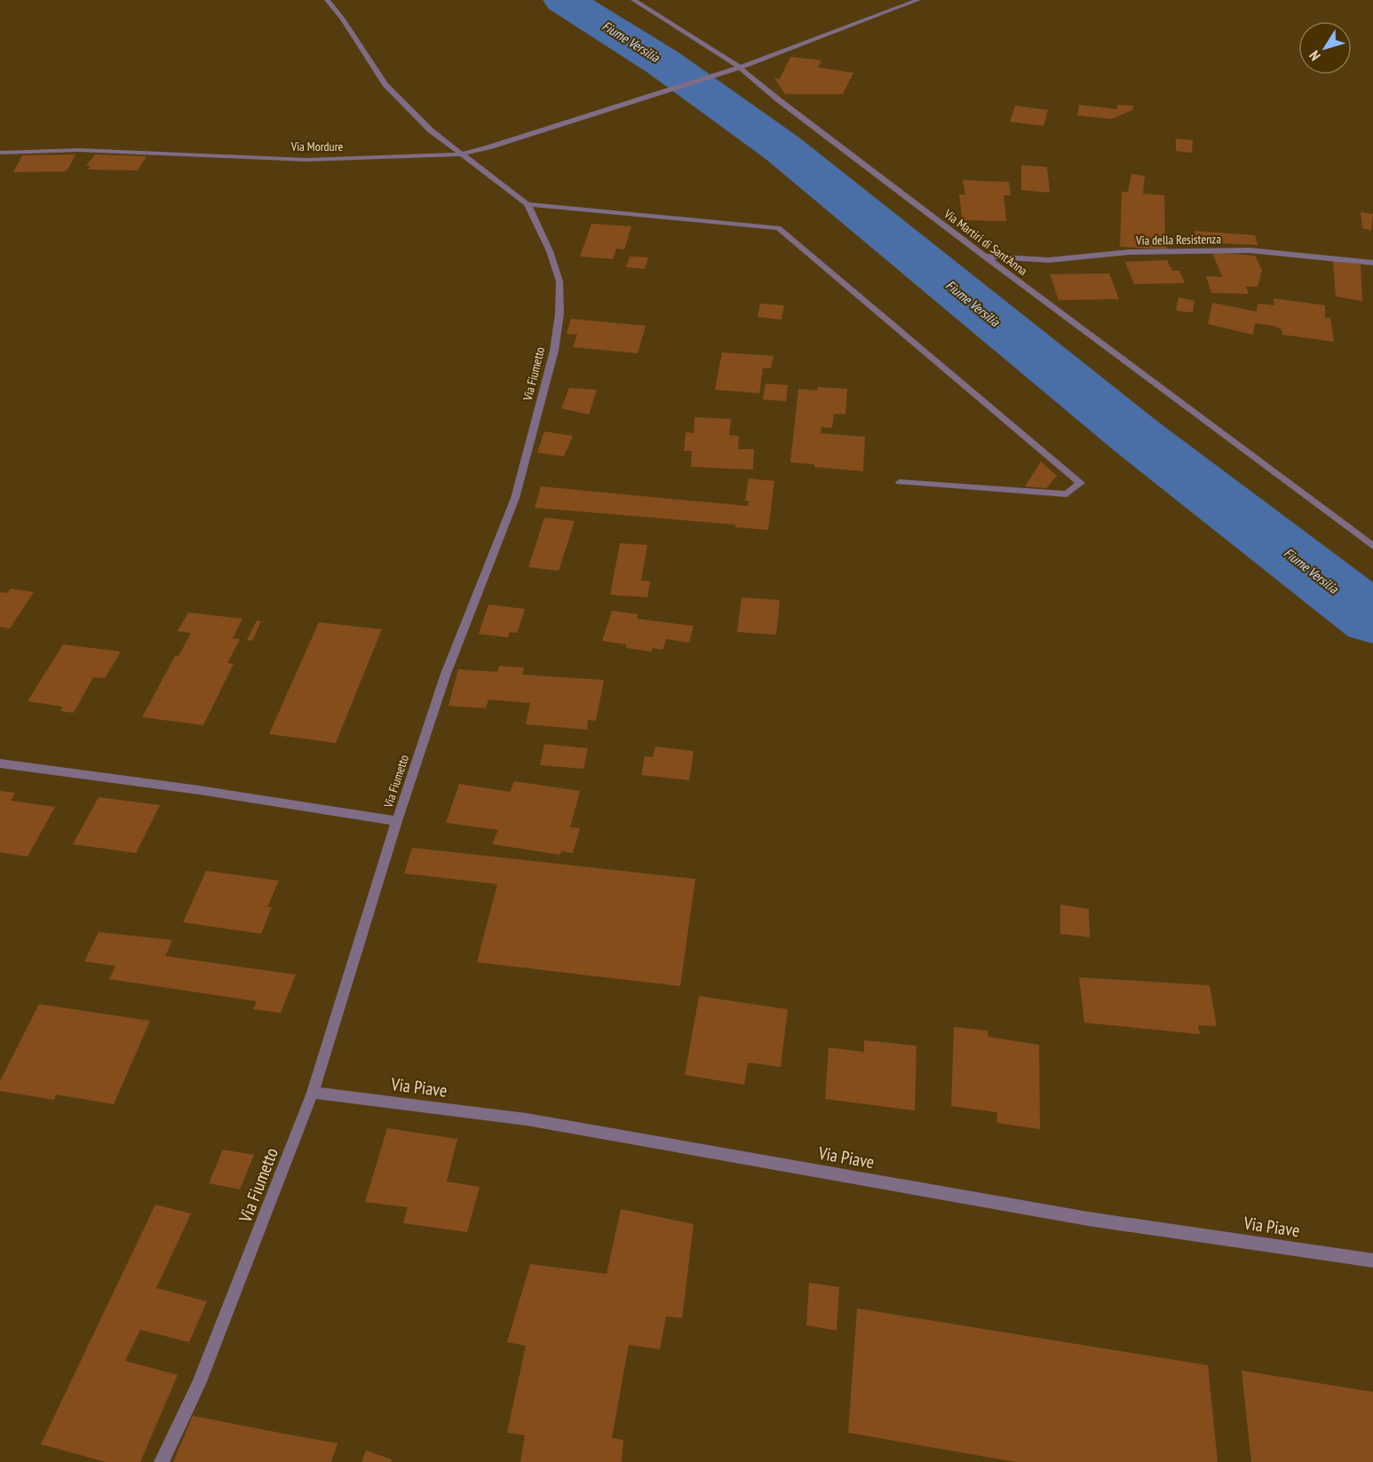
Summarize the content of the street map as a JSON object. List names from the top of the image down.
{
  "streets": {
    "street": [
      "Via Mordure",
      "Via della Resistenza",
      "Via Martiri di Sant'Anna",
      "Via Fiumetto",
      "Via Piave"
    ]
  },
  "crossings": [
    ["Via Mordure", "Via Martiri di Sant'Anna"],
    ["Via Mordure", "Via Fiumetto"],
    ["Via della Resistenza", "Via Martiri di Sant'Anna"],
    ["Via Fiumetto", "Via Piave"]
  ],
  "water": ["Fiume Versilia"],
  "north": "bottom left"
}
